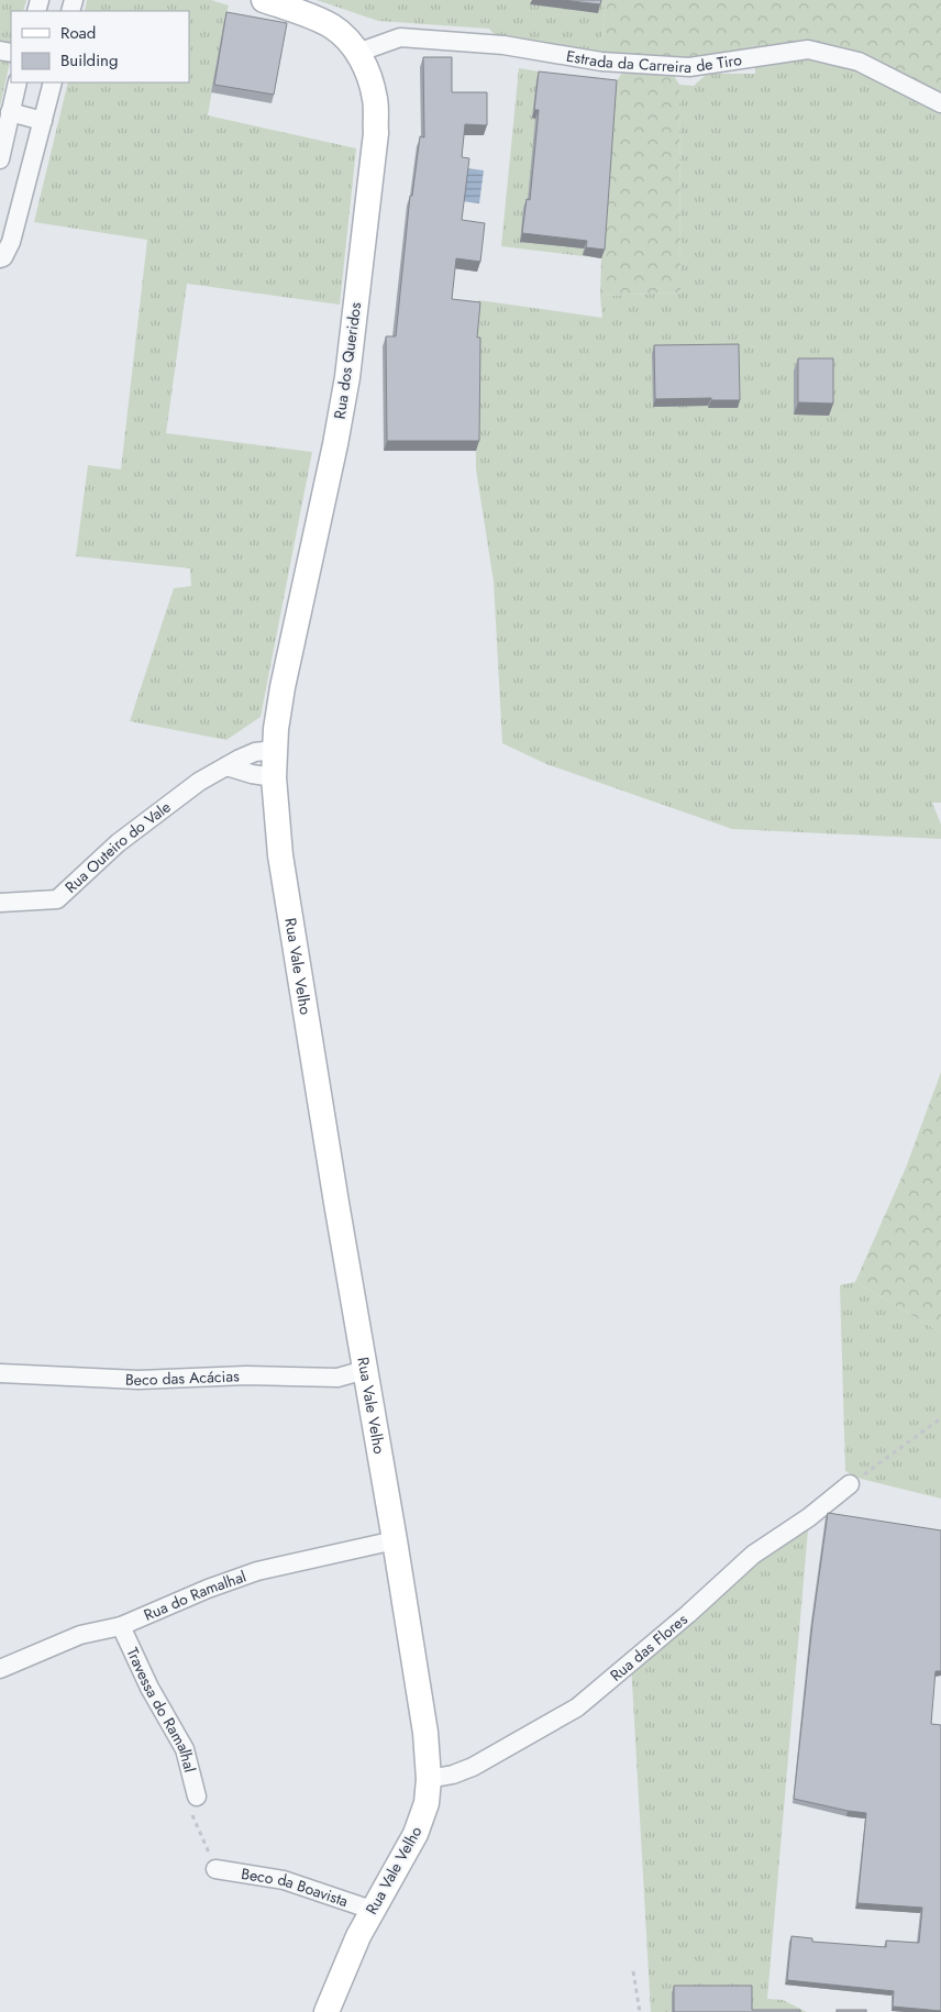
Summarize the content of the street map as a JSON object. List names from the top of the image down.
{
  "streets": {
    "street": [
      "Estrada da Carreira de Tiro",
      "Rua dos Queridos",
      "Rua Outeiro do Vale",
      "Rua Vale Velho",
      "Beco das Acácias",
      "Rua do Ramalhal",
      "Rua das Flores",
      "Travessa do Ramalhal",
      "Beco da Boavista"
    ]
  },
  "crossings": [
    ["Estrada da Carreira de Tiro", "Rua dos Queridos"],
    ["Rua dos Queridos", "Rua Outeiro do Vale"],
    ["Rua dos Queridos", "Rua Vale Velho"],
    ["Rua Vale Velho", "Beco das Acácias"],
    ["Rua Vale Velho", "Rua do Ramalhal"],
    ["Rua Vale Velho", "Rua das Flores"],
    ["Rua Vale Velho", "Beco da Boavista"],
    ["Rua do Ramalhal", "Travessa do Ramalhal"]
  ],
  "legend": ["Road", "Building"]
}
